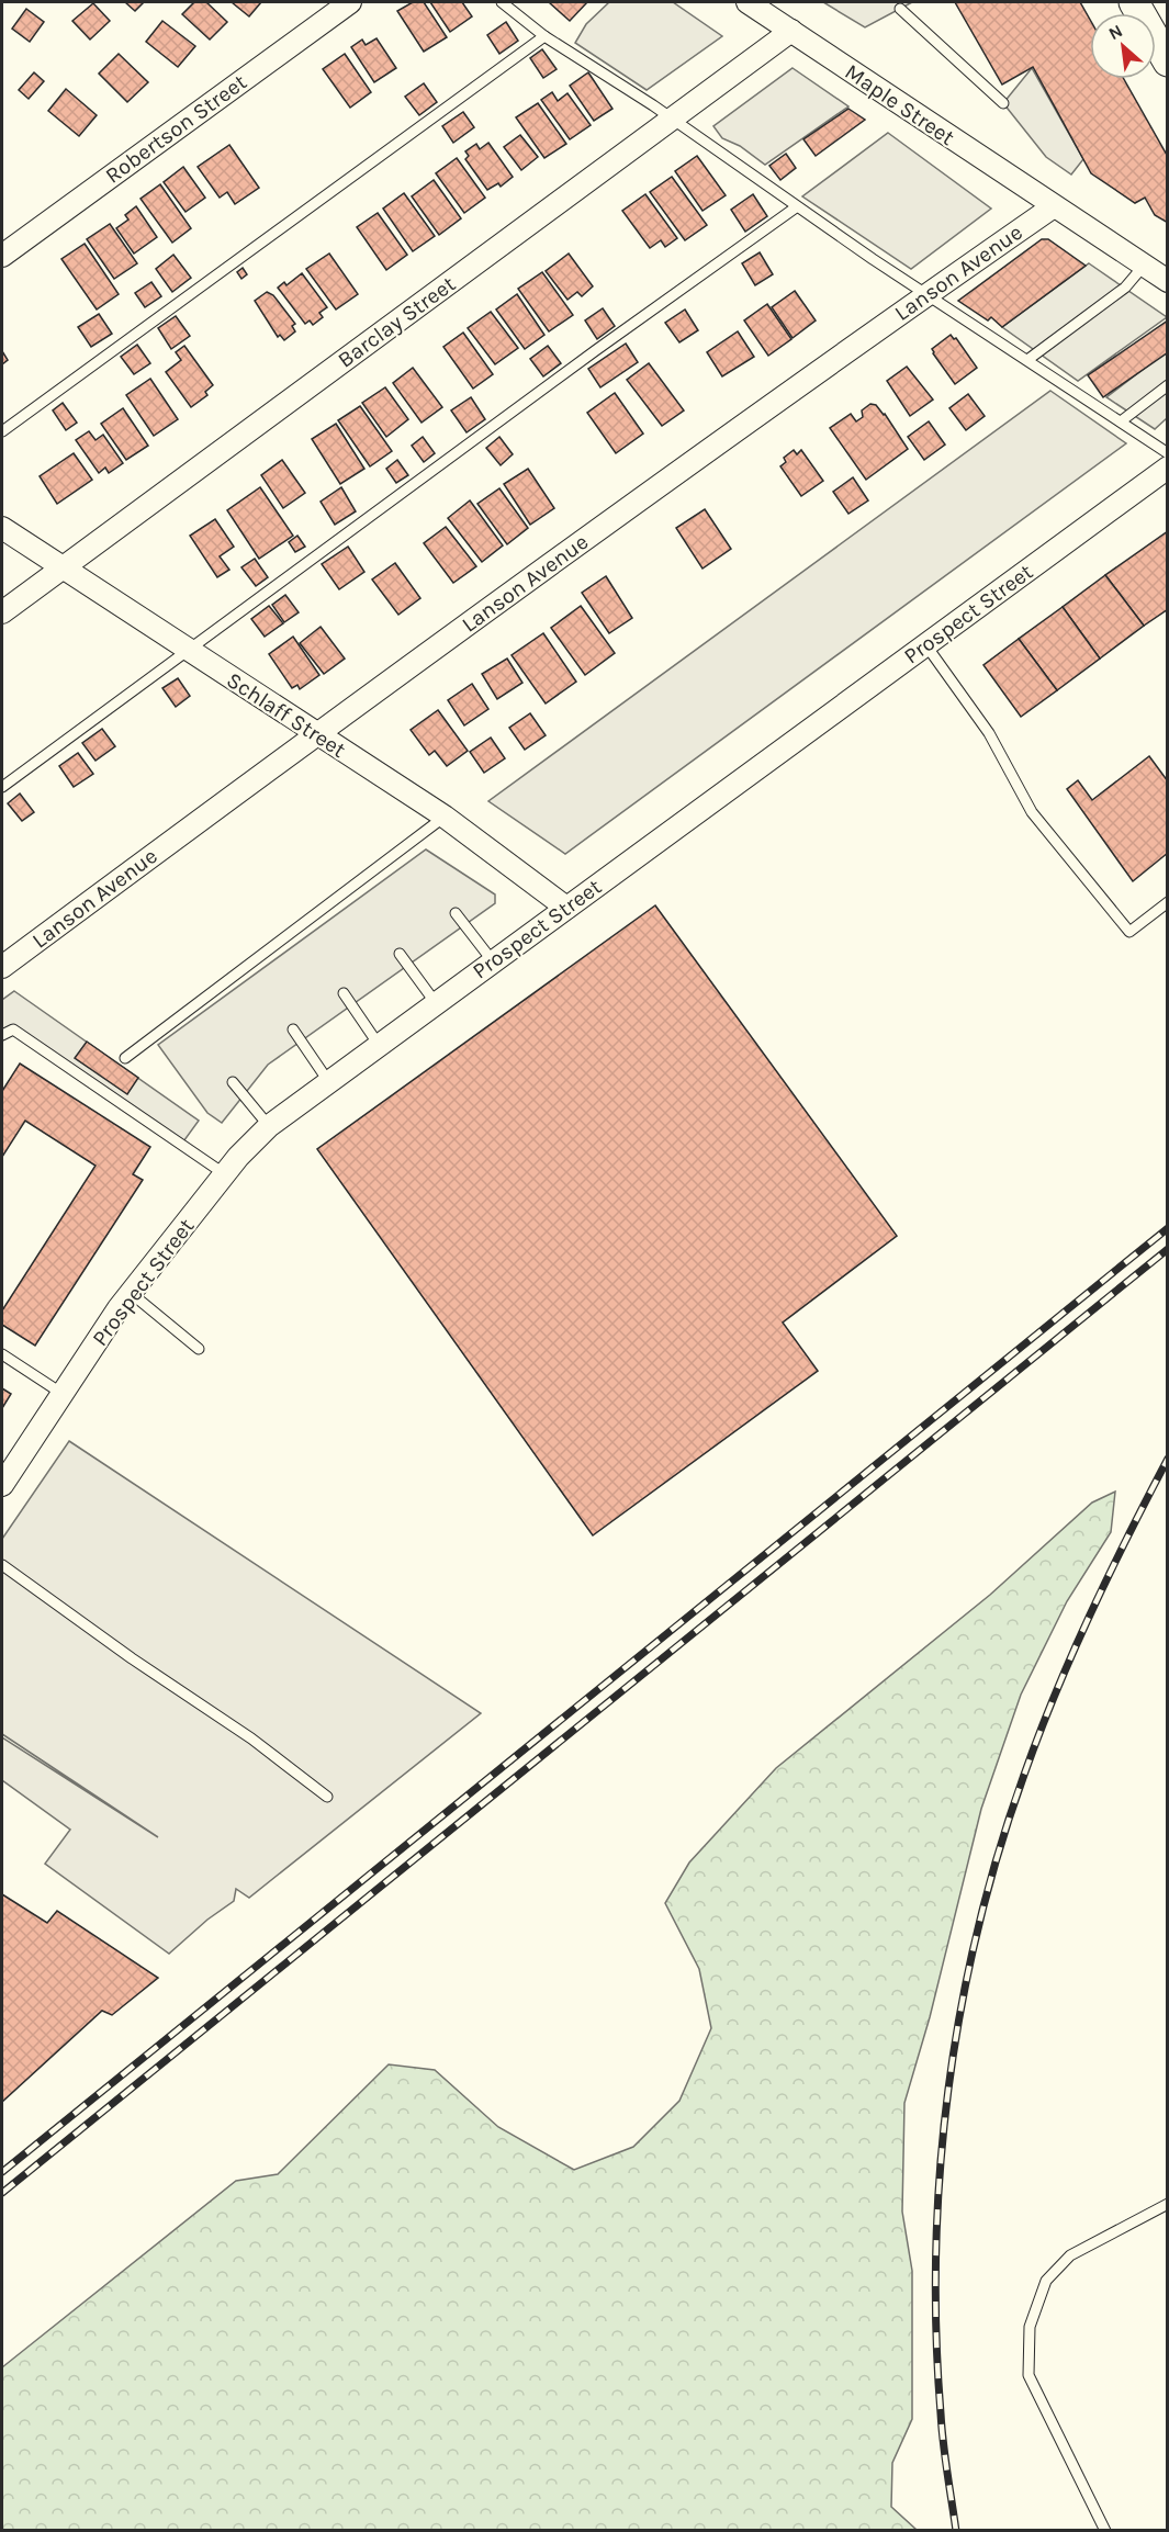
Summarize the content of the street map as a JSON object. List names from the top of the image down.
{
  "streets": {
    "street": [
      "Maple Street",
      "Robertson Street",
      "Lanson Avenue",
      "Barclay Street",
      "Prospect Street",
      "Schlaff Street"
    ]
  },
  "crossings": [
    ["Maple Street", "Lanson Avenue"],
    ["Maple Street", "Barclay Street"],
    ["Lanson Avenue", "Schlaff Street"],
    ["Barclay Street", "Schlaff Street"],
    ["Prospect Street", "Schlaff Street"]
  ],
  "north": "top left"
}
